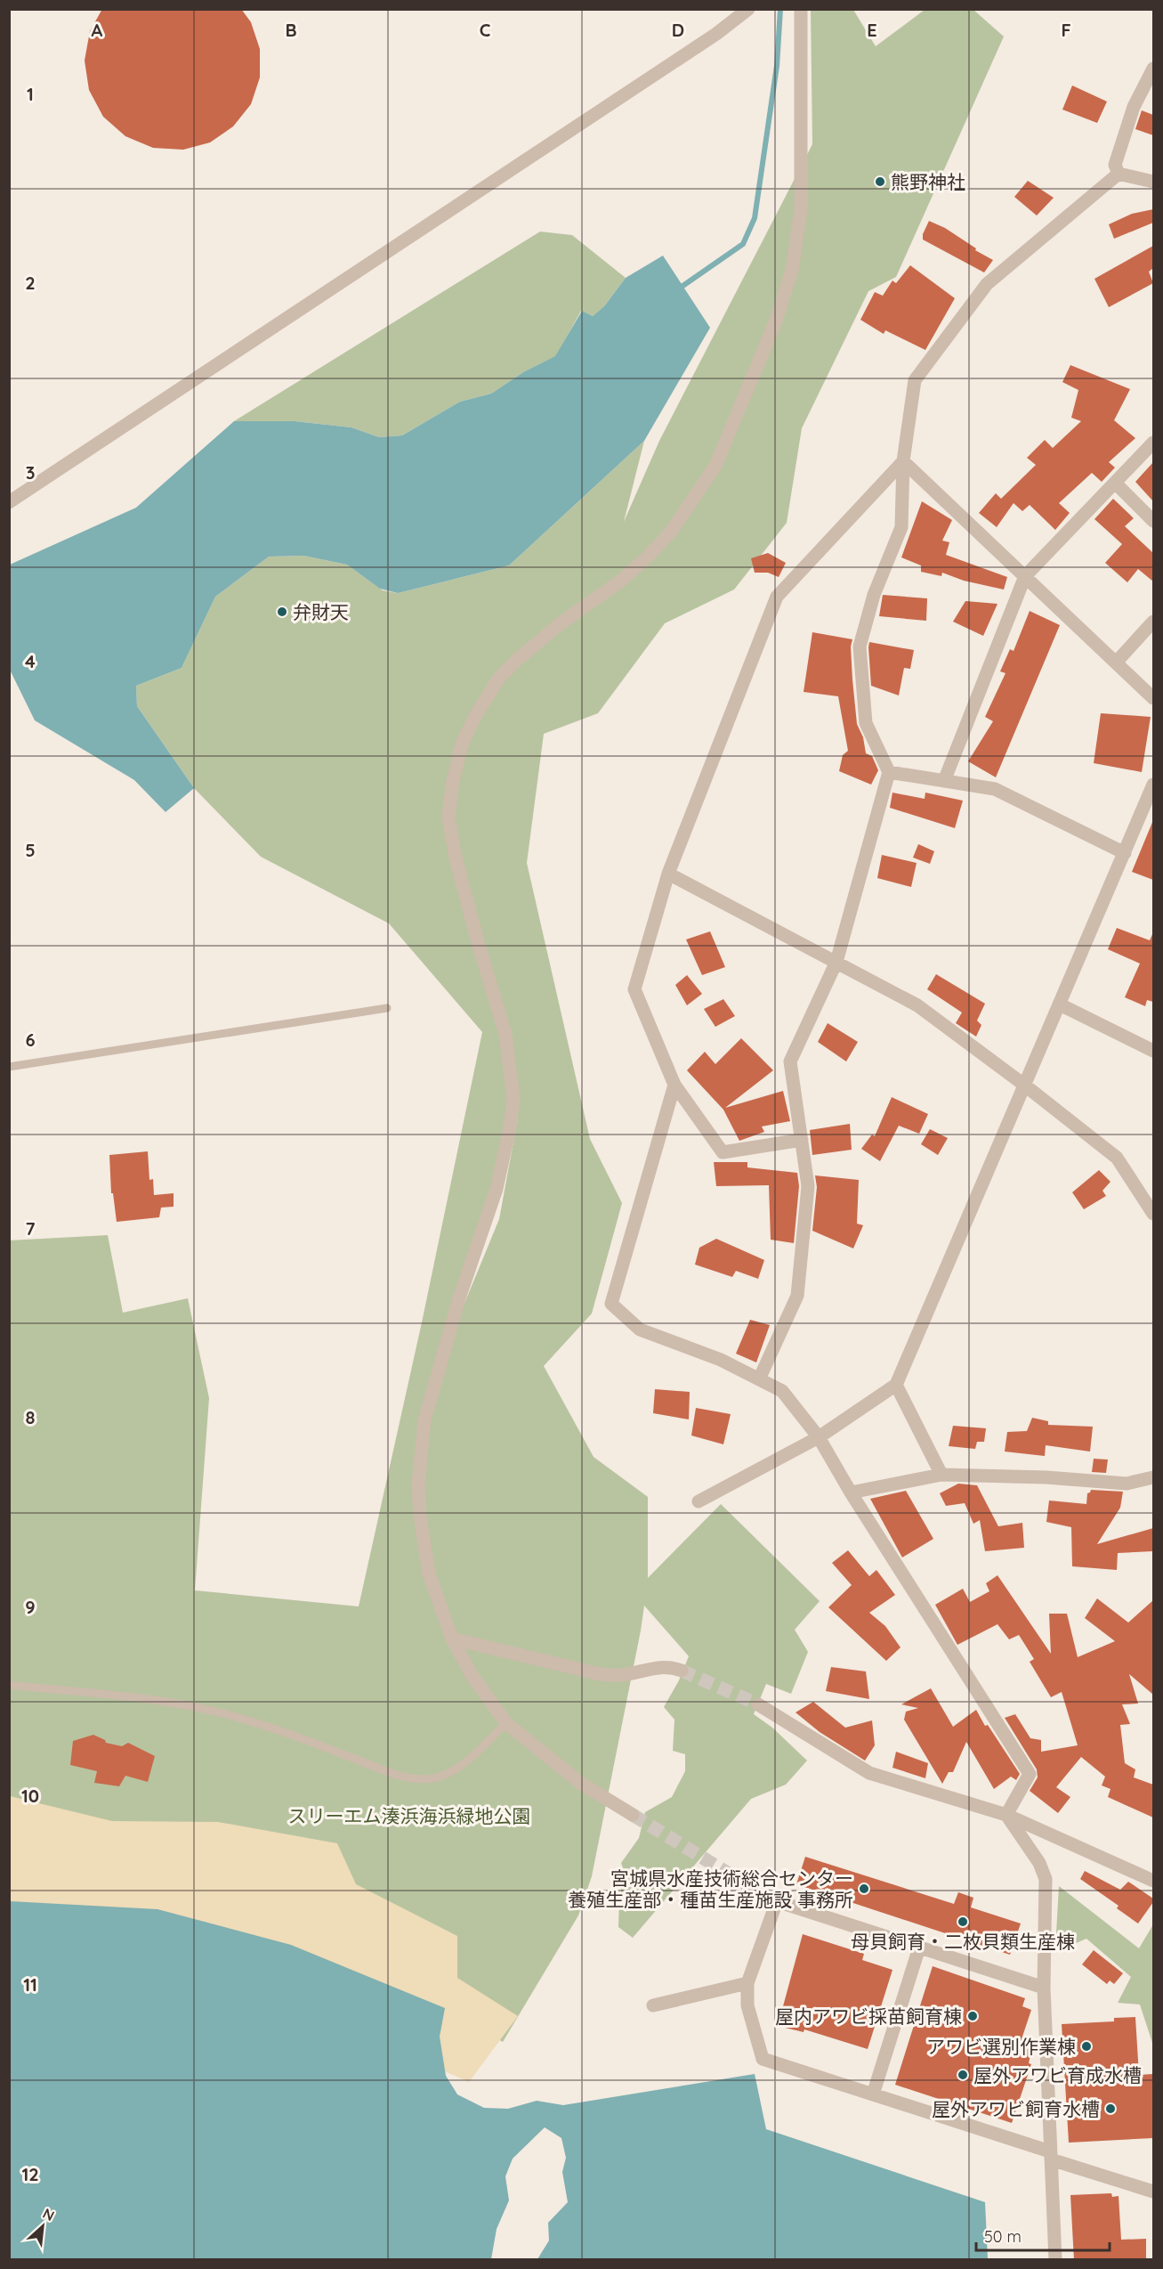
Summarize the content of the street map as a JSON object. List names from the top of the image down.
{
  "parks": ["スリーエム湊浜海浜緑地公園"],
  "places": [
    "熊野神社",
    "弁財天",
    "宮城県水産技術総合センター 養殖生産部・種苗生産施設 事務所",
    "母貝飼育・二枚貝類生産棟",
    "屋内アワビ採苗飼育棟",
    "アワビ選別作業棟",
    "屋外アワビ育成水槽",
    "屋外アワビ飼育水槽"
  ],
  "scale_bar": "50 m",
  "north": "top right",
  "grid": {
    "columns": [
      "A",
      "B",
      "C",
      "D",
      "E",
      "F"
    ],
    "rows": [
      "1",
      "2",
      "3",
      "4",
      "5",
      "6",
      "7",
      "8",
      "9",
      "10",
      "11",
      "12"
    ]
  }
}
